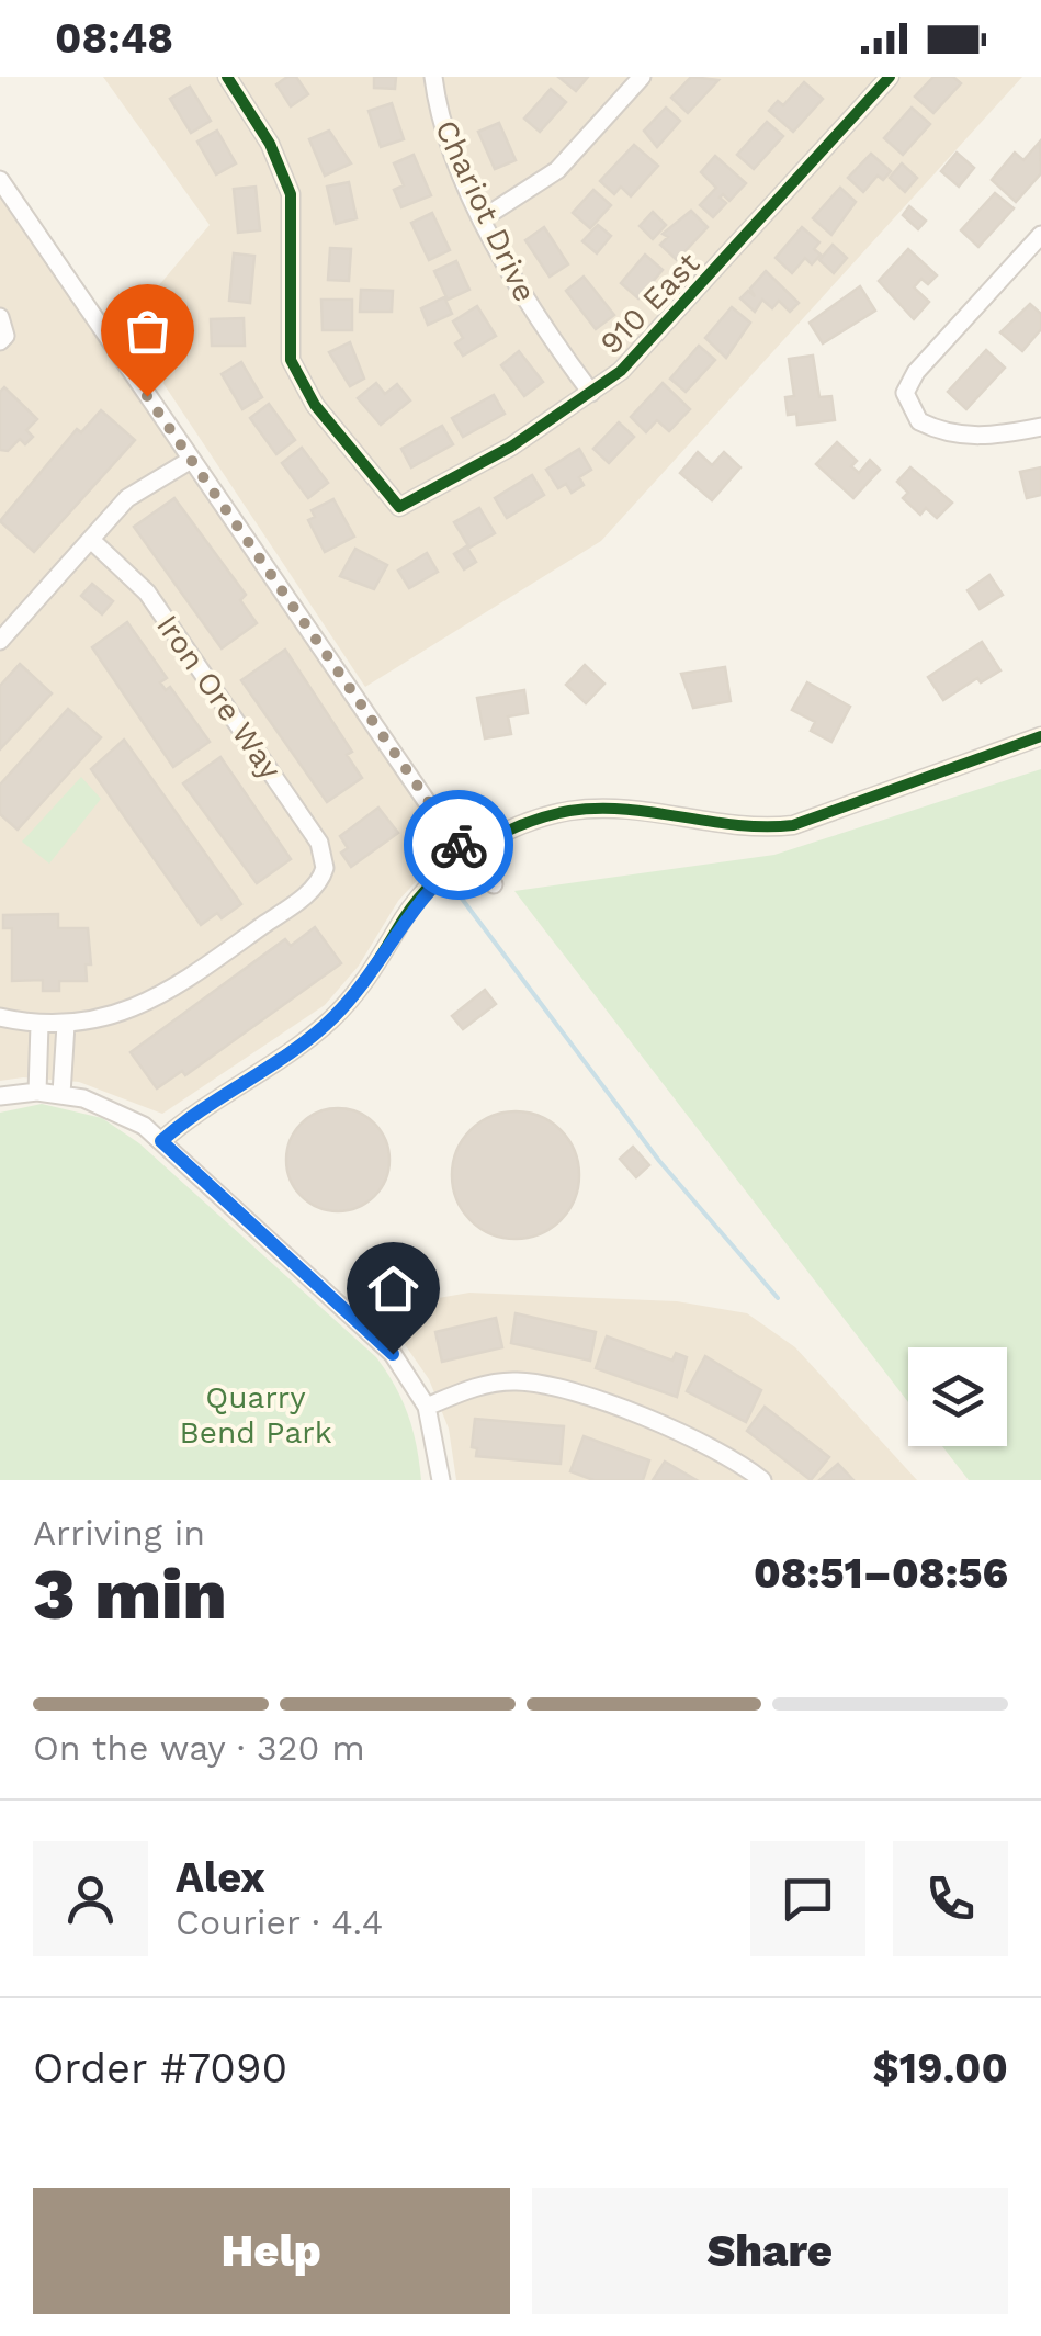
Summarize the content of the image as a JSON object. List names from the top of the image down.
{
  "streets": {
    "street": ["Chariot Drive", "910 East", "Iron Ore Way"]
  },
  "crossings": [
    ["Chariot Drive", "910 East"]
  ],
  "parks": ["Quarry Bend Park"],
  "page": {
    "status": "08:48",
    "heading": ["3 min", "Arriving in", "08:51–08:56"],
    "panel": [
      "Alex",
      "Courier · 4.4",
      "Order #7090",
      "$19.00"
    ],
    "bar": "On the way · 320 m",
    "buttons": ["Help", "Share"]
  }
}
